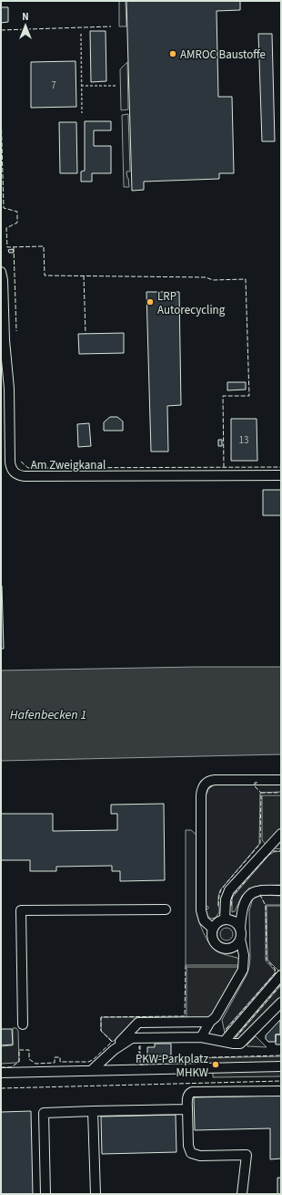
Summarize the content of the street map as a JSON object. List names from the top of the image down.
{
  "streets": {
    "street": ["Am Zweigkanal"]
  },
  "water": ["Hafenbecken 1"],
  "places": ["AMROC Baustoffe", "LRP Autorecycling", "PKW-Parkplatz MHKW"],
  "house_numbers": ["7", "13"],
  "north": "top"
}
